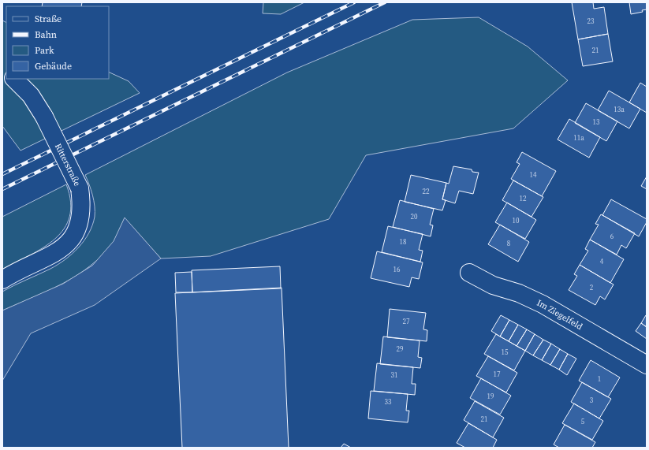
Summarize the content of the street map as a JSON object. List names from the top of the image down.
{
  "streets": {
    "street": ["Ritterstraße", "Im Ziegelfeld"]
  },
  "house_numbers": [
    "23",
    "21",
    "13a",
    "13",
    "11a",
    "14",
    "22",
    "12",
    "20",
    "10",
    "6",
    "18",
    "8",
    "4",
    "16",
    "2",
    "27",
    "29",
    "15",
    "17",
    "31",
    "1",
    "19",
    "3",
    "33",
    "21",
    "5"
  ],
  "legend": [
    "Straße",
    "Bahn",
    "Park",
    "Gebäude"
  ]
}
